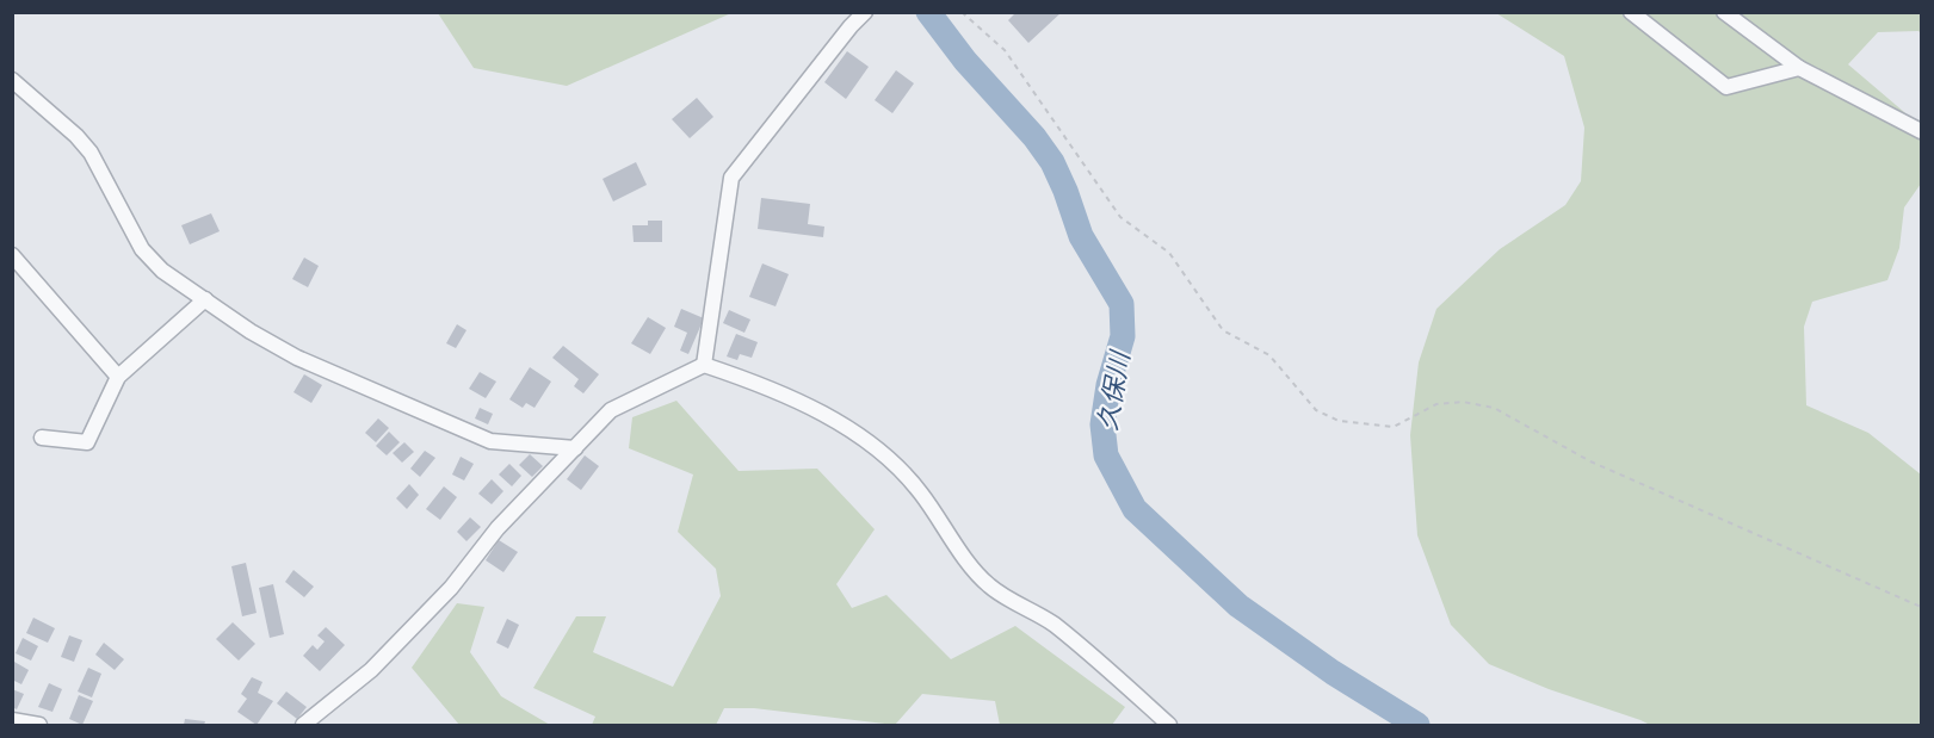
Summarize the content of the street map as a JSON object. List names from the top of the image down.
{
  "water": ["久保川"]
}
